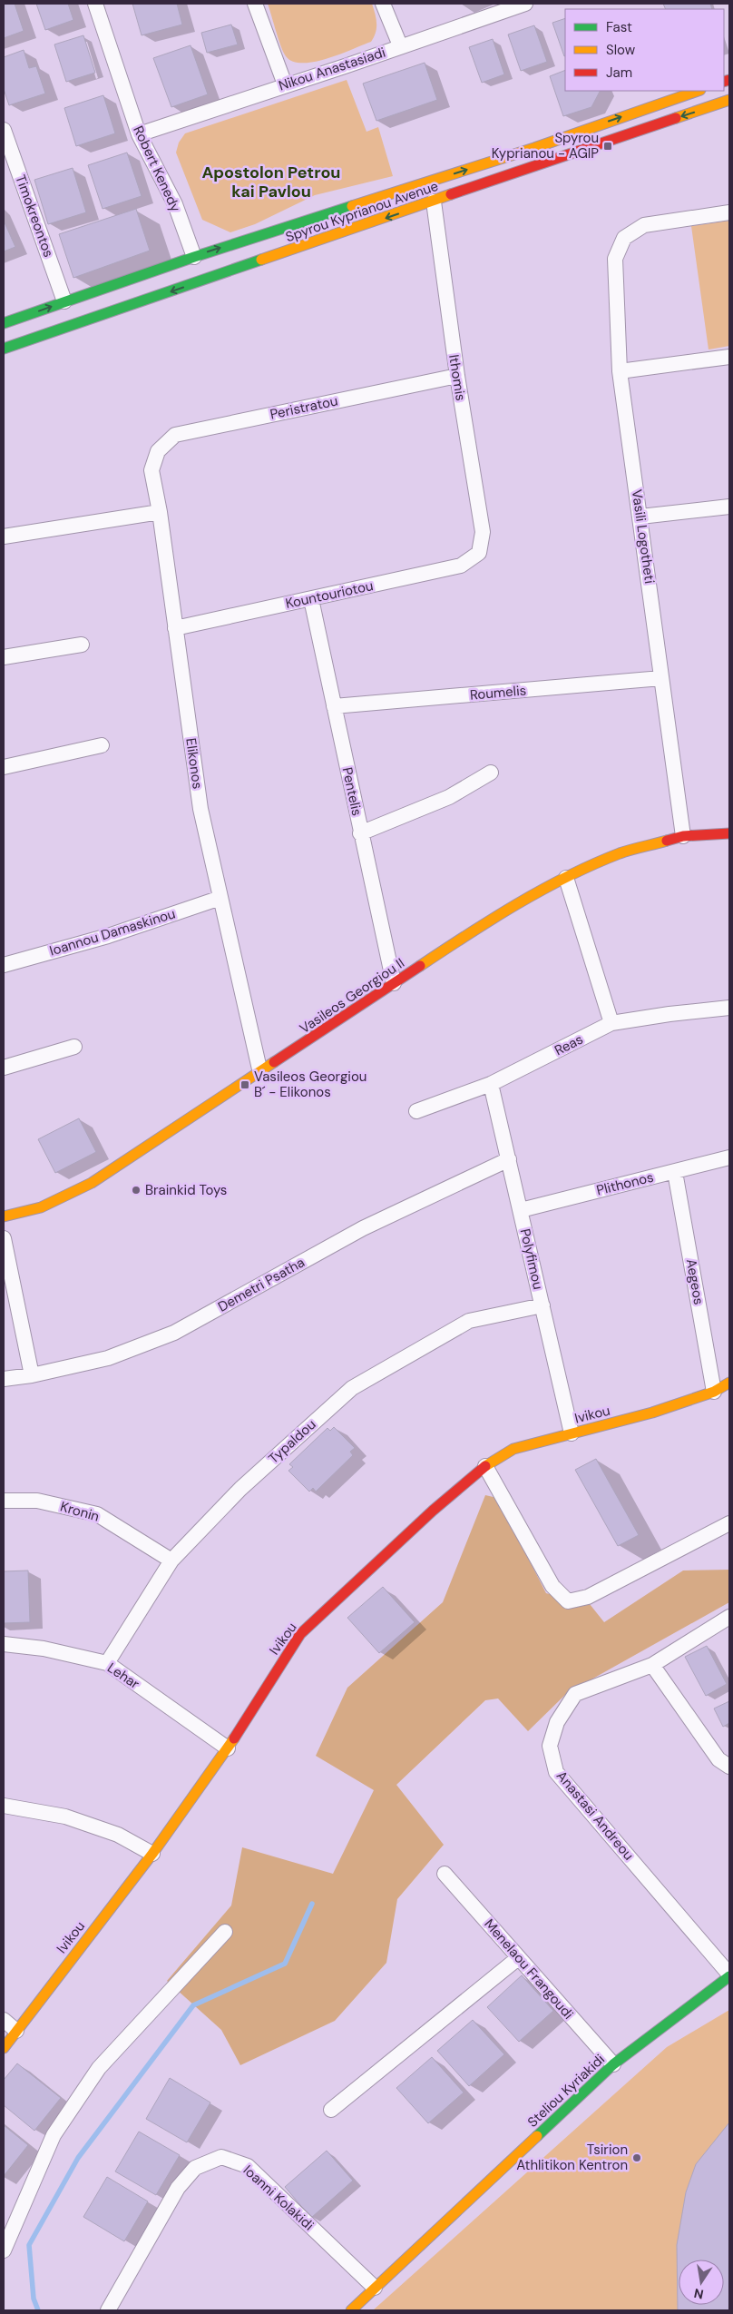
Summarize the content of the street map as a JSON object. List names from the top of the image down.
{
  "streets": {
    "street": [
      "Nikou Anastasiadi",
      "Robert Kenedy",
      "Spyrou Kyprianou Avenue",
      "Timokreontos",
      "Ithomis",
      "Peristratou",
      "Vasili Logotheti",
      "Kountouriotou",
      "Roumelis",
      "Elikonos",
      "Pentelis",
      "Ioannou Damaskinou",
      "Vasileos Georgiou II",
      "Reas",
      "Plithonos",
      "Polyfimou",
      "Aegeos",
      "Demetri Psatha",
      "Ivikou",
      "Typaldou",
      "Kronin",
      "Lehar",
      "Anastasi Andreou",
      "Menelaou Frangoudi",
      "Steliou Kyriakidi",
      "Ioanni Kolakidi"
    ]
  },
  "crossings": [
    ["Nikou Anastasiadi", "Robert Kenedy"],
    ["Robert Kenedy", "Spyrou Kyprianou Avenue"],
    ["Spyrou Kyprianou Avenue", "Timokreontos"],
    ["Spyrou Kyprianou Avenue", "Ithomis"],
    ["Ithomis", "Peristratou"],
    ["Ithomis", "Kountouriotou"],
    ["Peristratou", "Elikonos"],
    ["Vasili Logotheti", "Roumelis"],
    ["Vasili Logotheti", "Vasileos Georgiou II"],
    ["Kountouriotou", "Elikonos"],
    ["Kountouriotou", "Pentelis"],
    ["Roumelis", "Pentelis"],
    ["Elikonos", "Ioannou Damaskinou"],
    ["Elikonos", "Vasileos Georgiou II"],
    ["Pentelis", "Vasileos Georgiou II"],
    ["Reas", "Polyfimou"],
    ["Plithonos", "Polyfimou"],
    ["Plithonos", "Aegeos"],
    ["Polyfimou", "Demetri Psatha"],
    ["Polyfimou", "Ivikou"],
    ["Polyfimou", "Typaldou"],
    ["Aegeos", "Ivikou"],
    ["Ivikou", "Lehar"],
    ["Typaldou", "Kronin"],
    ["Typaldou", "Lehar"],
    ["Anastasi Andreou", "Steliou Kyriakidi"],
    ["Menelaou Frangoudi", "Steliou Kyriakidi"],
    ["Steliou Kyriakidi", "Ioanni Kolakidi"]
  ],
  "districts": ["Apostolon Petrou kai Pavlou"],
  "places": {
    "transit": ["Spyrou Kyprianou - AGIP", "Vasileos Georgiou B´ - Elikonos"],
    "other": ["Brainkid Toys", "Tsirion Athlitikon Kentron"]
  },
  "legend": ["Fast", "Slow", "Jam"],
  "north": "bottom"
}
